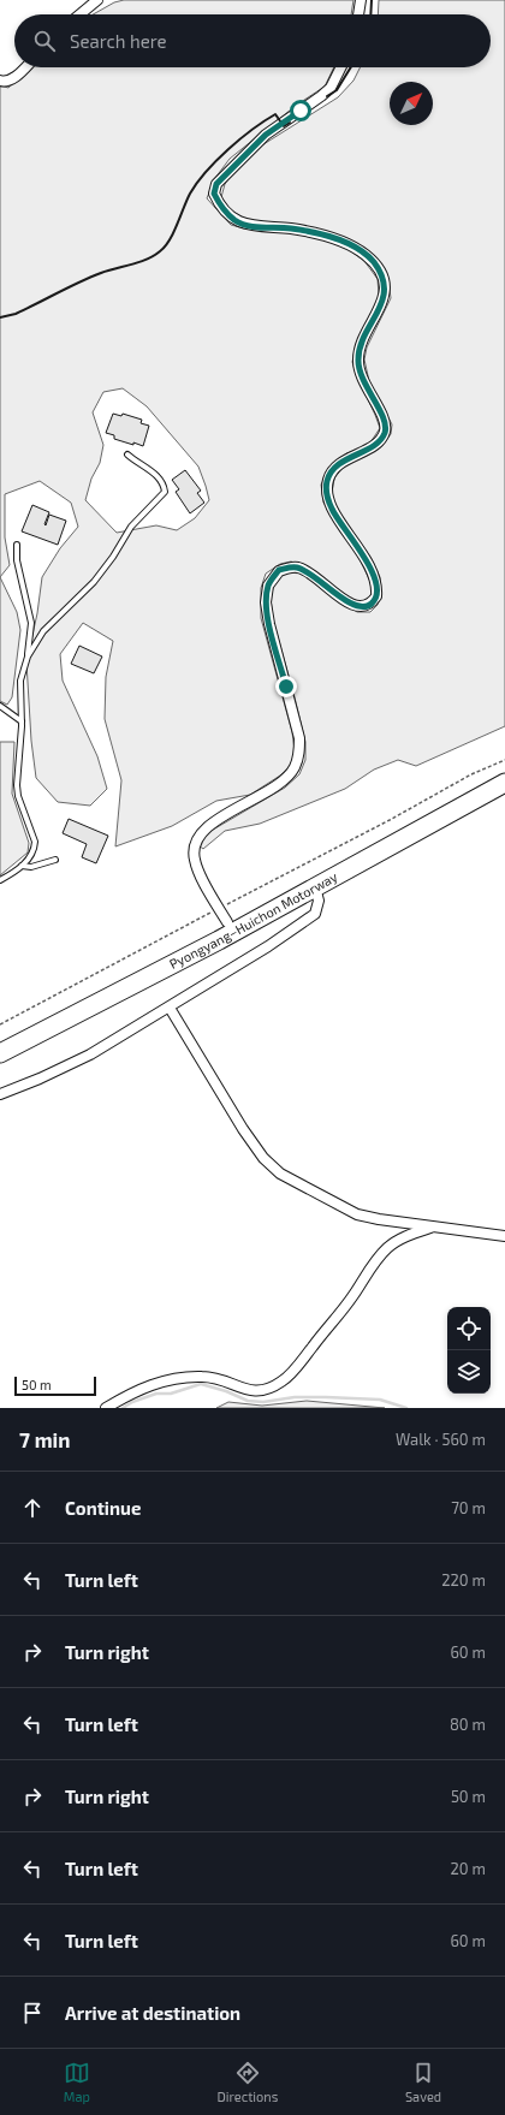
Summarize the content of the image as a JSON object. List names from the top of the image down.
{
  "streets": {
    "highway": ["Pyongyang–Huichon Motorway"]
  },
  "scale_bar": "50 m",
  "north": "top right",
  "page": {
    "search": "Search here",
    "scale": "50 m",
    "heading": ["7 min", "Walk · 560 m"],
    "list": [
      ["Continue", "70 m"],
      ["Turn left", "220 m"],
      ["Turn right", "60 m"],
      ["Turn left", "80 m"],
      ["Turn right", "50 m"],
      ["Turn left", "20 m"],
      ["Turn left", "60 m"],
      "Arrive at destination"
    ],
    "nav": ["Map", "Directions", "Saved"]
  }
}
